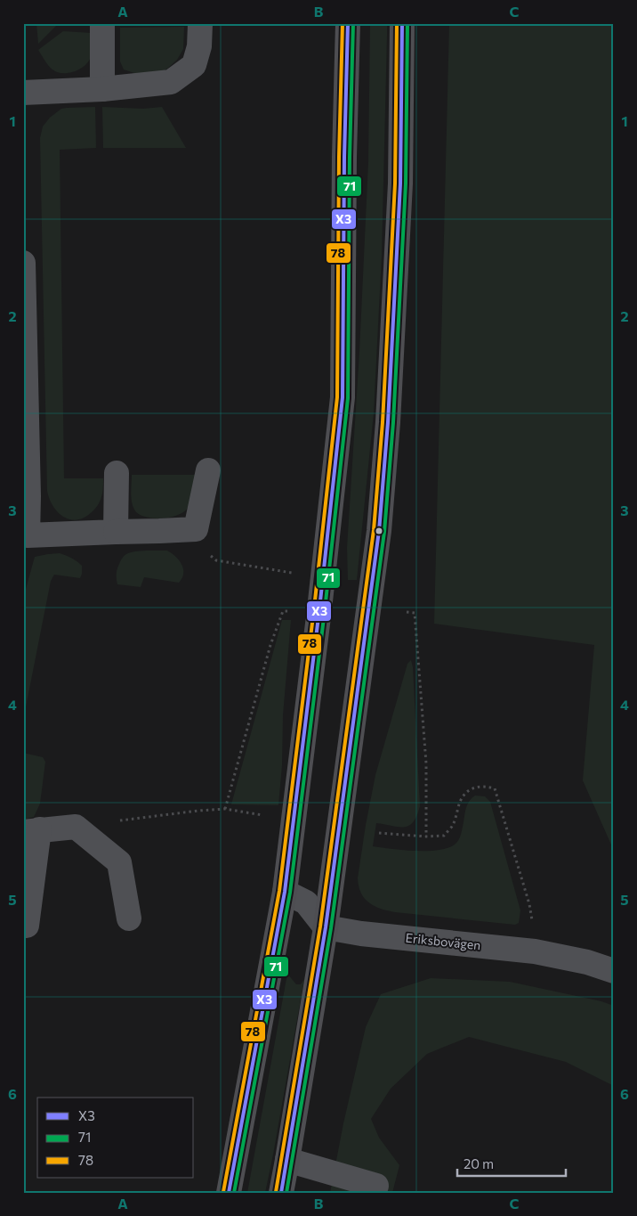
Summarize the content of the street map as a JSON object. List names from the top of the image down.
{
  "streets": {
    "street": ["Eriksbovägen"]
  },
  "lines": ["transit line X3", "transit line 71", "transit line 78"],
  "legend": ["X3", "71", "78"],
  "scale_bar": "20 m",
  "grid": {
    "columns": ["A", "B", "C"],
    "rows": [
      "1",
      "2",
      "3",
      "4",
      "5",
      "6"
    ]
  }
}
